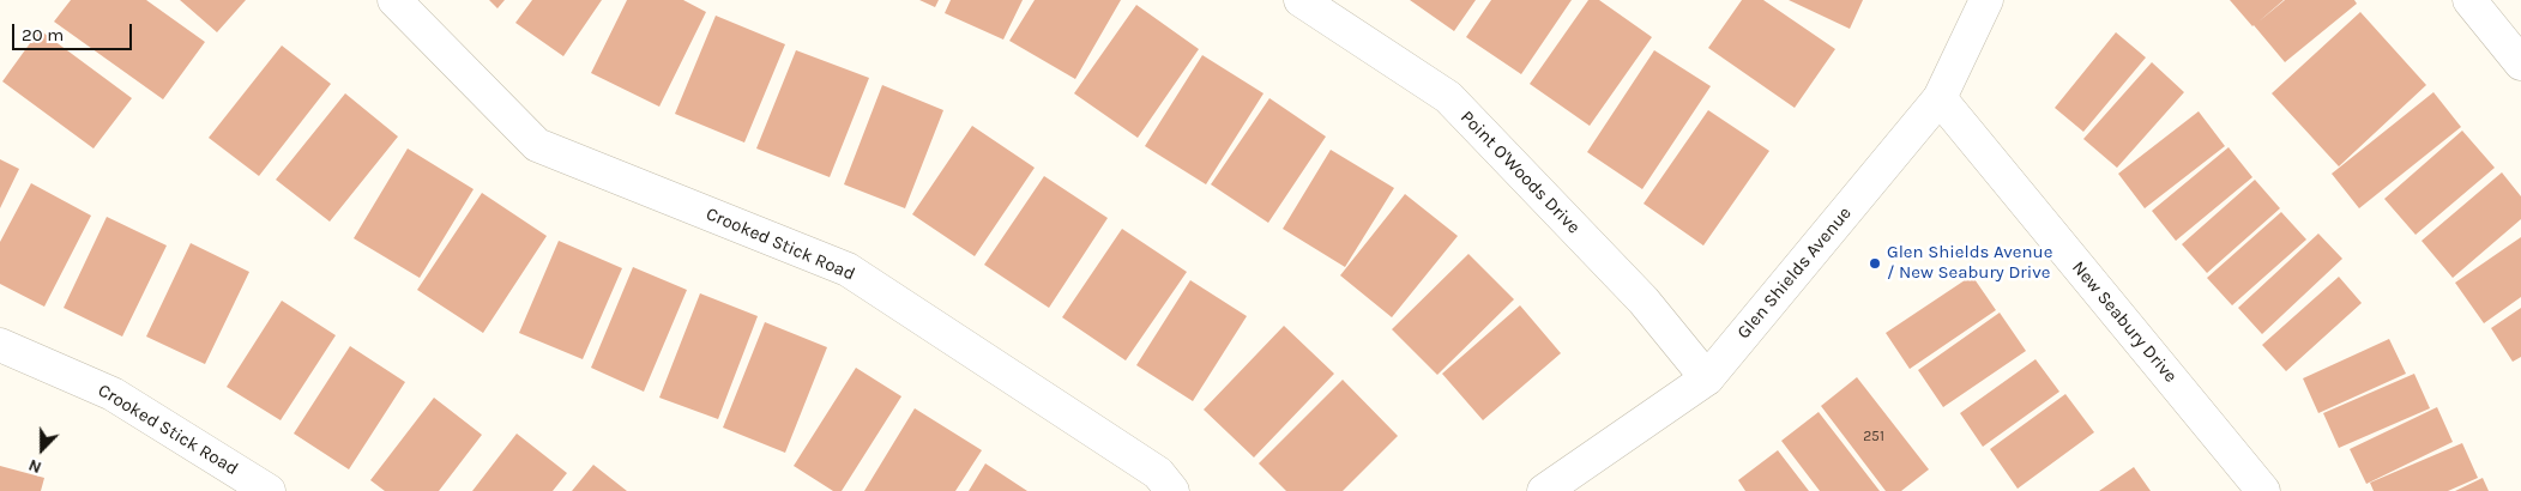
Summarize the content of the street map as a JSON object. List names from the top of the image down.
{
  "streets": {
    "street": [
      "Point O'Woods Drive",
      "Crooked Stick Road",
      "Glen Shields Avenue",
      "New Seabury Drive"
    ]
  },
  "crossings": [
    ["Point O'Woods Drive", "Glen Shields Avenue"],
    ["Glen Shields Avenue", "New Seabury Drive"]
  ],
  "places": ["Glen Shields Avenue / New Seabury Drive"],
  "house_numbers": ["251"],
  "scale_bar": "20 m",
  "north": "bottom"
}
